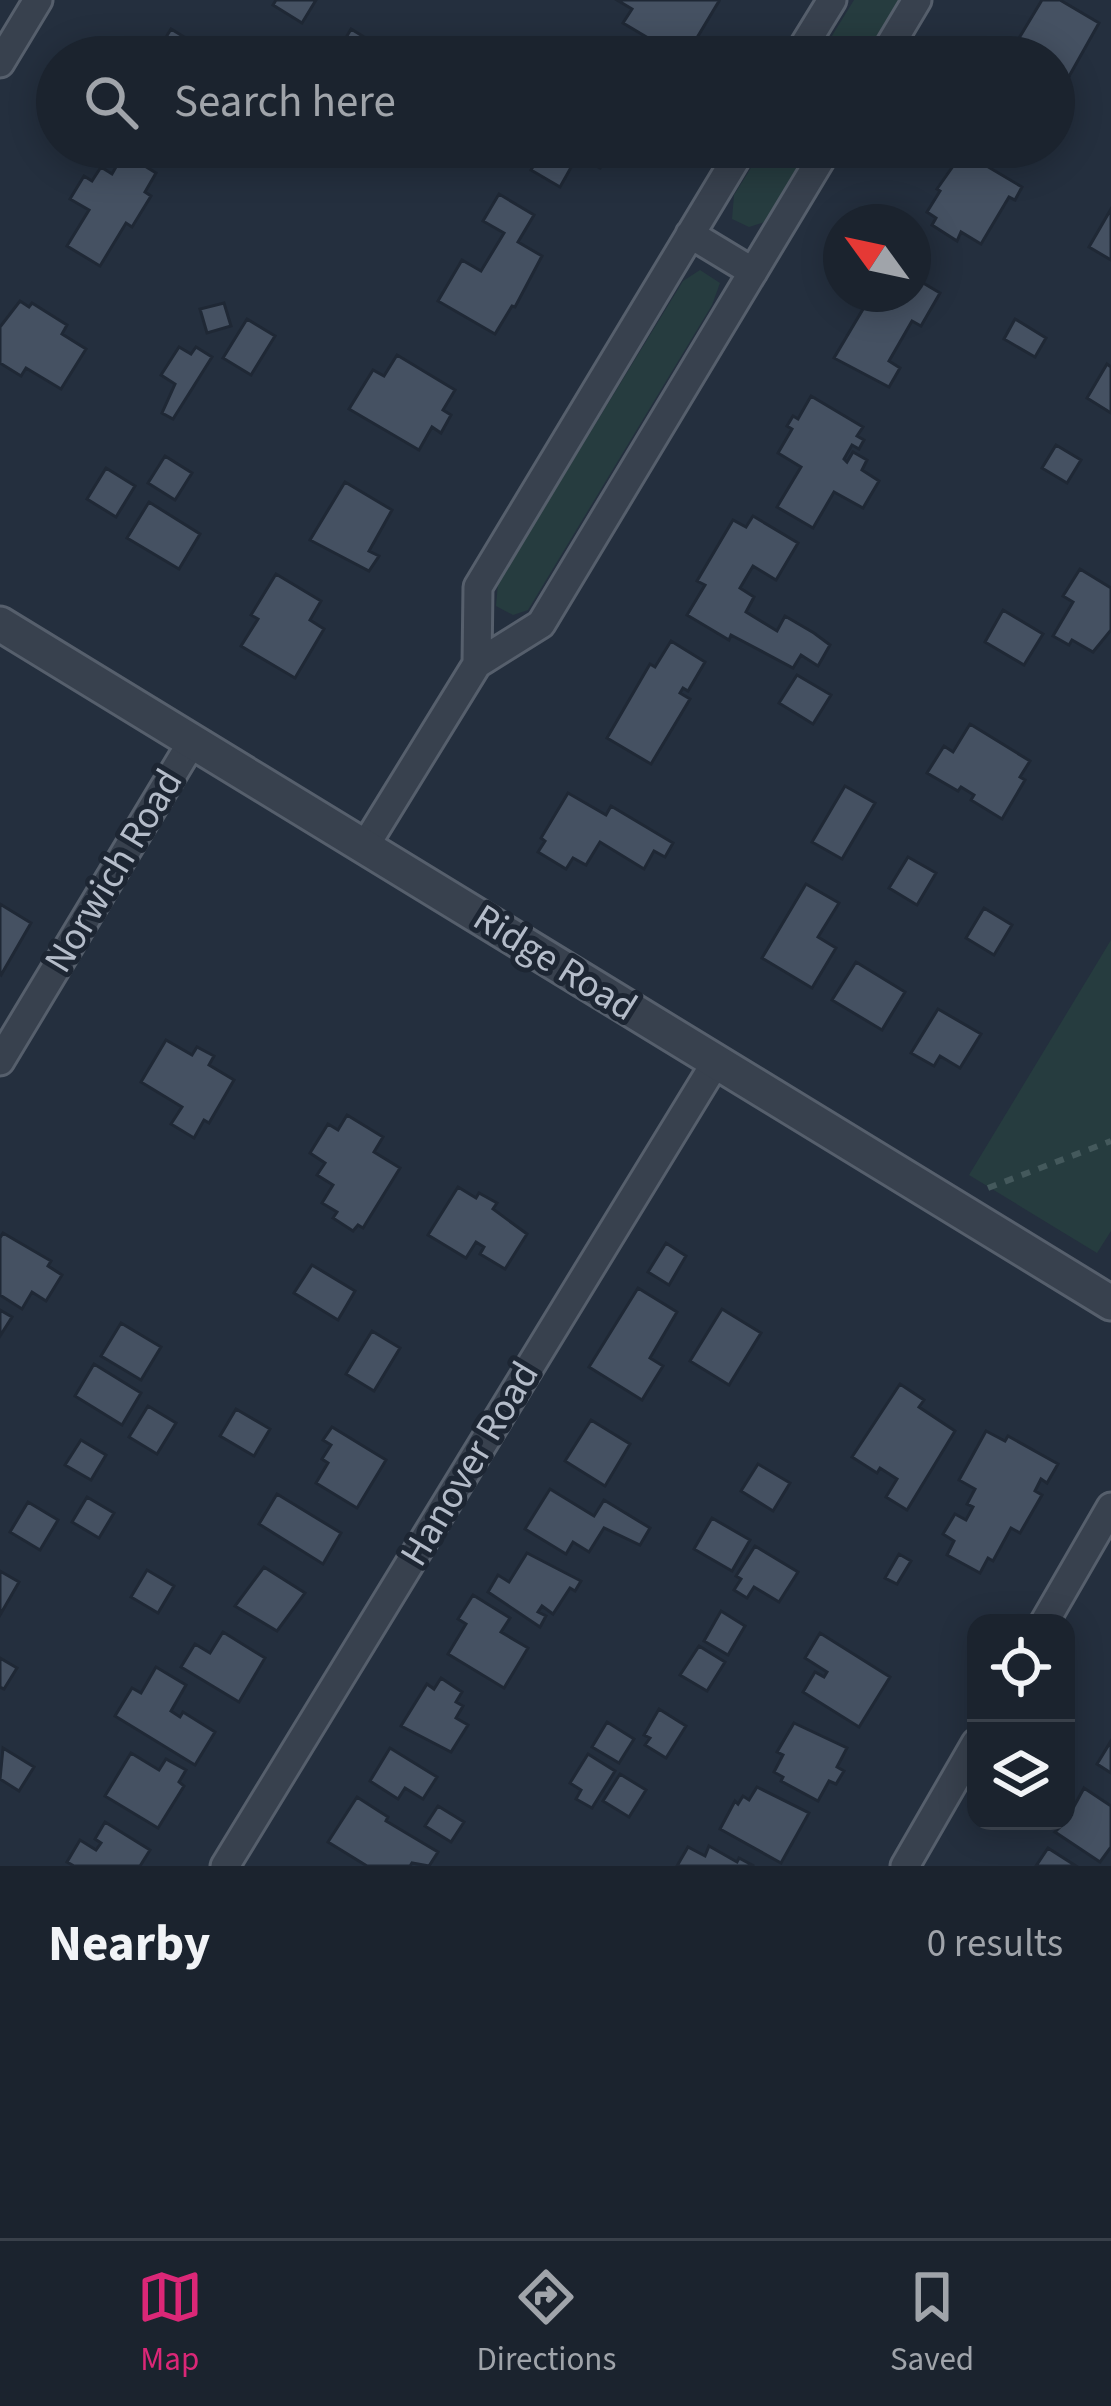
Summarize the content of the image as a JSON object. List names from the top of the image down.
{
  "streets": {
    "street": ["Norwich Road", "Ridge Road", "Hanover Road"]
  },
  "crossings": [
    ["Norwich Road", "Ridge Road"],
    ["Ridge Road", "Hanover Road"]
  ],
  "north": "top left",
  "page": {
    "search": "Search here",
    "heading": ["Nearby", "0 results"],
    "nav": ["Map", "Directions", "Saved"]
  }
}
